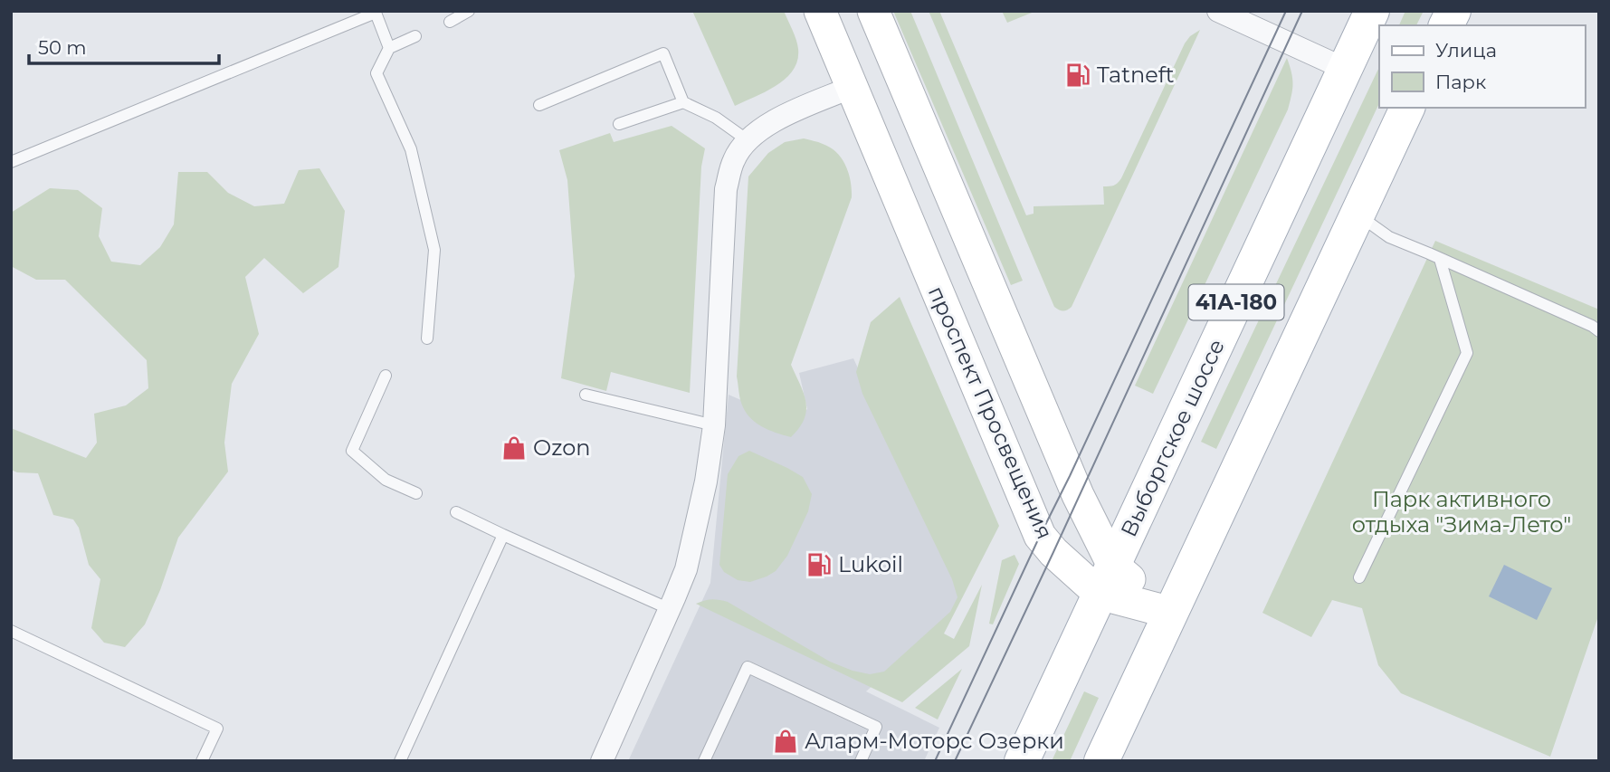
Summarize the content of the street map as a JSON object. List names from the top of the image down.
{
  "streets": {
    "main road": ["41А-180", "проспект Просвещения", "Выборгское шоссе"]
  },
  "crossings": [
    ["41А-180", "проспект Просвещения"],
    ["проспект Просвещения", "Выборгское шоссе"]
  ],
  "parks": ["Парк активного отдыха \"Зима-Лето\""],
  "places": {
    "fuel station": ["Tatneft", "Lukoil"],
    "shop": ["Ozon", "Аларм-Моторс Озерки"]
  },
  "legend": ["Улица", "Парк"],
  "scale_bar": "50 m"
}
